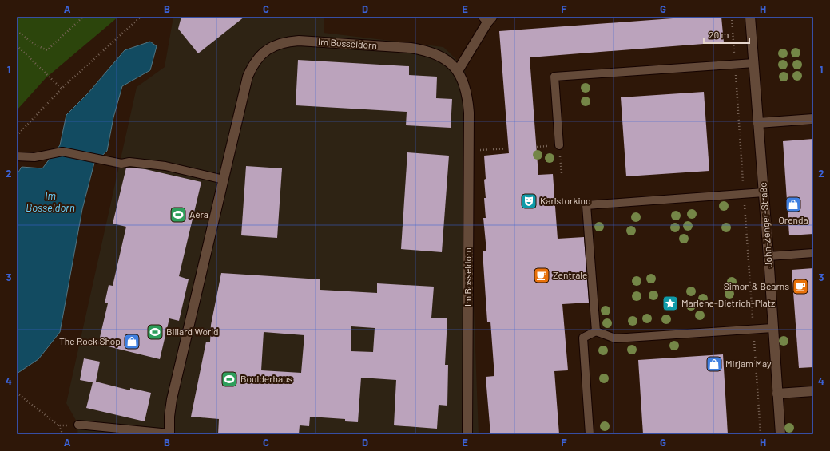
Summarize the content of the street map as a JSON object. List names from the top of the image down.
{
  "streets": {
    "street": ["Im Bosseldorn", "John-Zenger-Straße"]
  },
  "water": ["Im Bosseldorn"],
  "places": {
    "theatre": ["Karlstorkino"],
    "shop": ["Orenda", "The Rock Shop", "Mirjam May"],
    "sports": ["Aėra", "Billard World", "Boulderhaus"],
    "cafe": ["Zentrale", "Simon & Bearns"],
    "place": ["Marlene-Dietrich-Platz"]
  },
  "scale_bar": "20 m",
  "grid": {
    "columns": [
      "A",
      "B",
      "C",
      "D",
      "E",
      "F",
      "G",
      "H"
    ],
    "rows": [
      "1",
      "2",
      "3",
      "4"
    ]
  }
}
